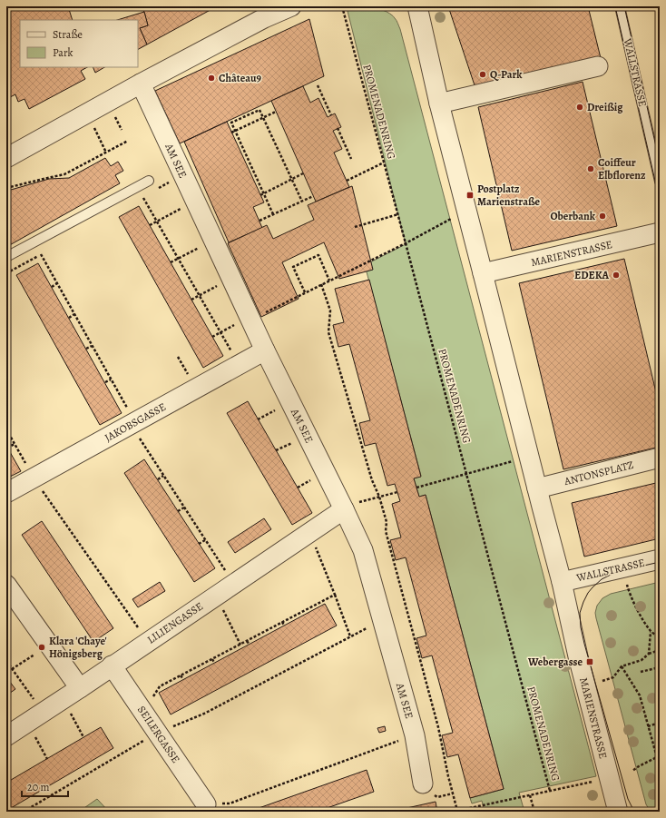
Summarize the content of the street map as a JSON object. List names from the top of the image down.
{
  "streets": {
    "street": [
      "WALLSTRASSE",
      "AM SEE",
      "MARIENSTRASSE",
      "JAKOBSGASSE",
      "ANTONSPLATZ",
      "LILIENGASSE",
      "SEILERGASSE"
    ],
    "path": ["PROMENADENRING"]
  },
  "crossings": [
    ["WALLSTRASSE", "MARIENSTRASSE"],
    ["AM SEE", "JAKOBSGASSE"],
    ["AM SEE", "LILIENGASSE"],
    ["MARIENSTRASSE", "ANTONSPLATZ"],
    ["LILIENGASSE", "SEILERGASSE"]
  ],
  "places": {
    "other": [
      "Q-Park",
      "Château9",
      "Dreißig",
      "Coiffeur Elbflorenz",
      "Oberbank",
      "EDEKA",
      "Klara 'Chaye' Hönigsberg"
    ],
    "transit": ["Postplatz Marienstraße", "Webergasse"]
  },
  "legend": ["Straße", "Park"],
  "scale_bar": "20 m"
}
